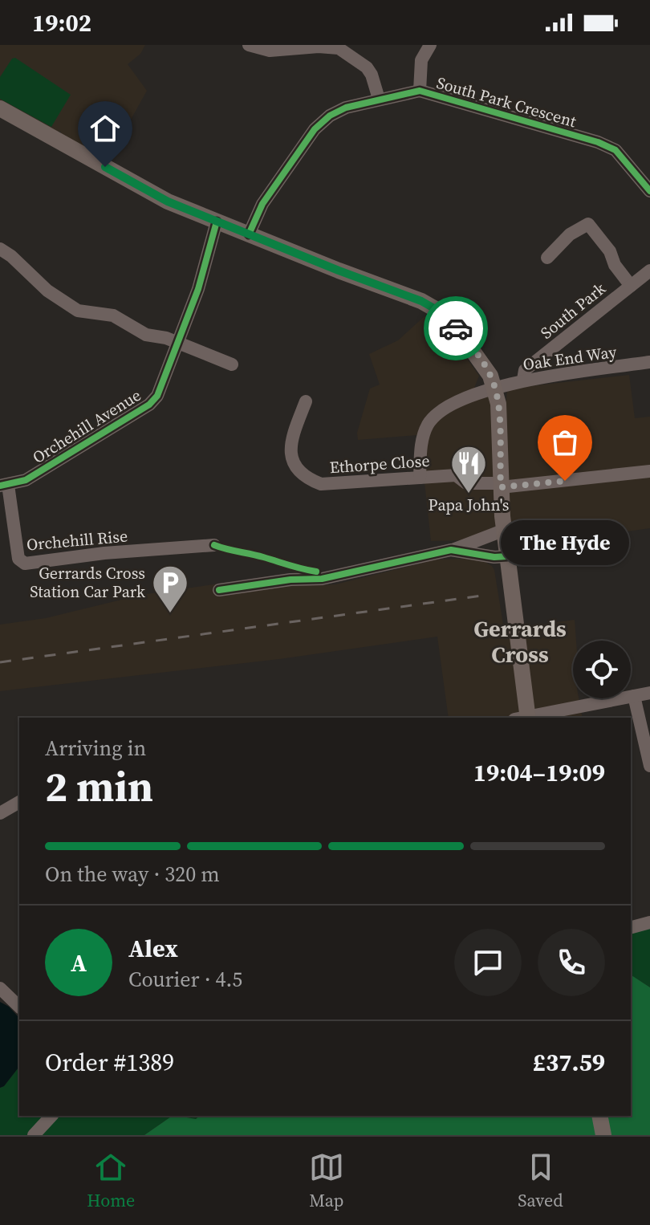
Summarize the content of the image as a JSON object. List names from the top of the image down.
{
  "streets": {
    "street": [
      "South Park Crescent",
      "South Park",
      "Oak End Way",
      "Orchehill Avenue",
      "Ethorpe Close",
      "Orchehill Rise"
    ]
  },
  "crossings": [
    ["South Park", "Oak End Way"],
    ["Oak End Way", "Ethorpe Close"],
    ["Orchehill Avenue", "Orchehill Rise"]
  ],
  "districts": ["Gerrards Cross"],
  "places": {
    "other": ["The Hyde"],
    "restaurant": ["Papa John's"],
    "parking": ["Gerrards Cross Station Car Park"]
  },
  "page": {
    "status": "19:02",
    "bubble": "The Hyde",
    "heading": ["2 min", "Arriving in", "19:04–19:09"],
    "panel": [
      "Alex",
      "Courier · 4.5",
      "Order #1389",
      "£37.59"
    ],
    "bar": "On the way · 320 m",
    "round": "A",
    "tabs": ["Home", "Map", "Saved"]
  }
}
